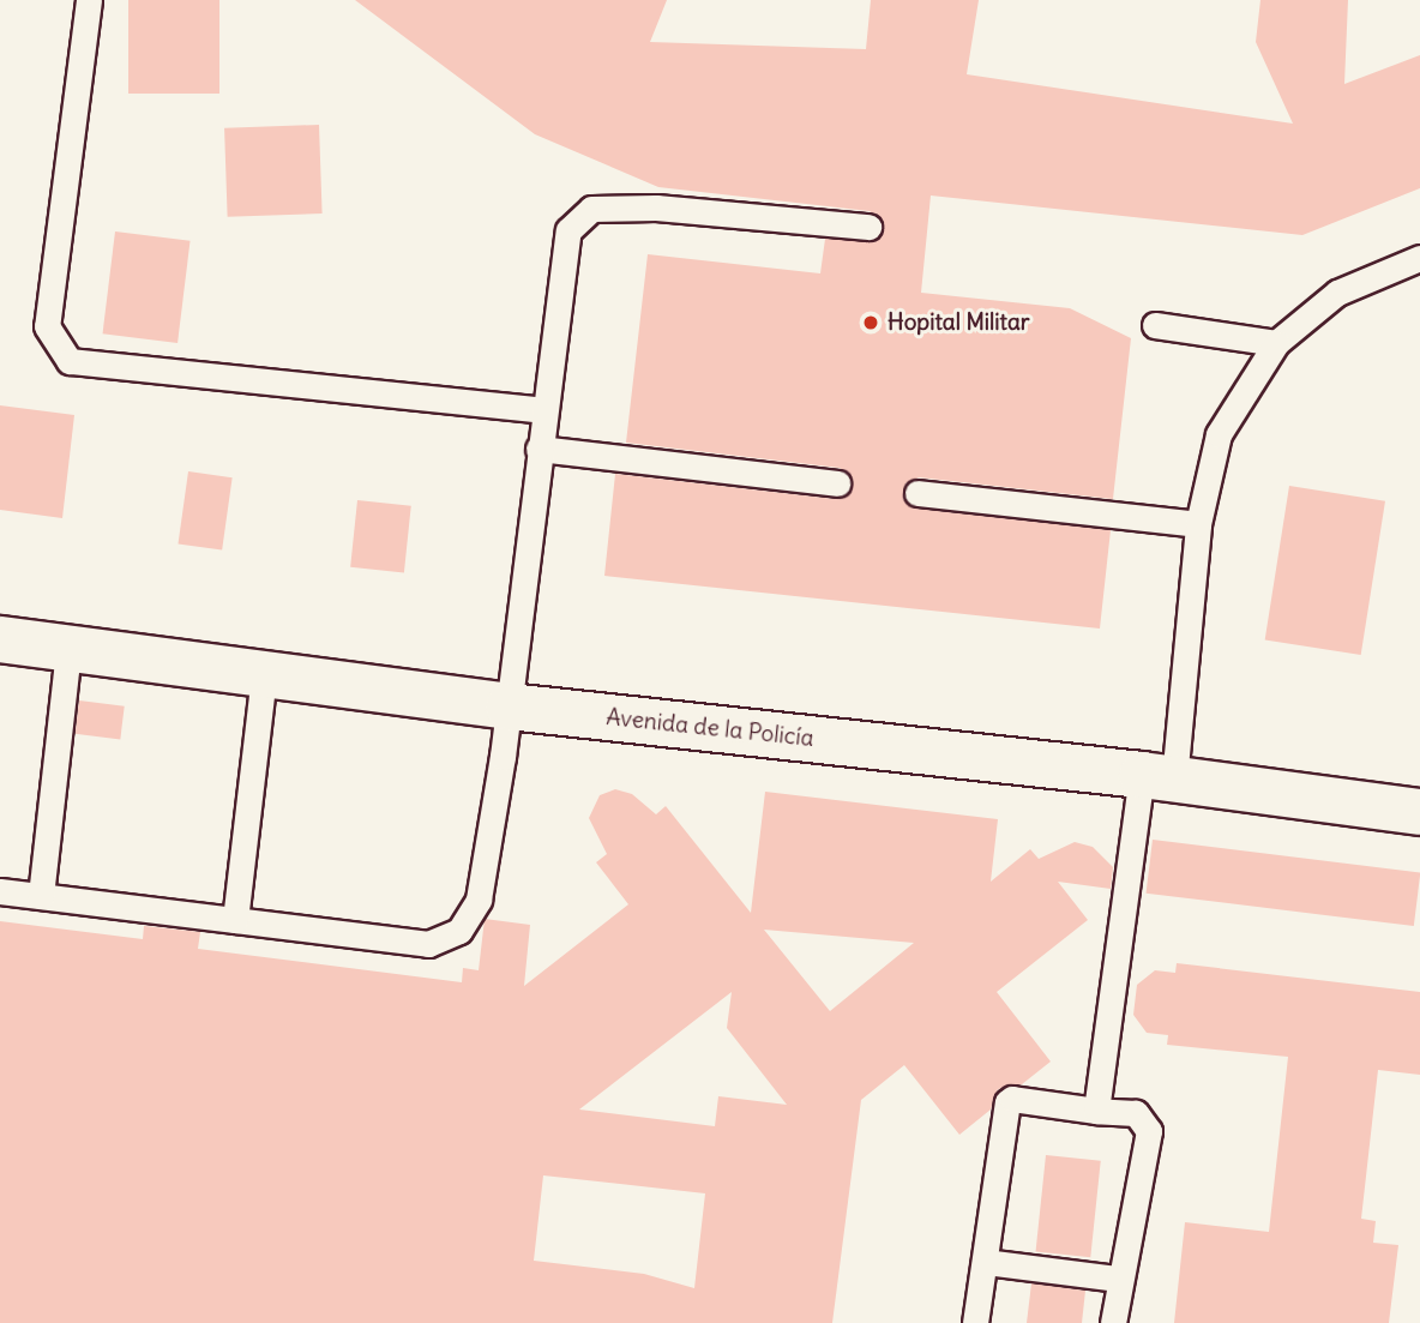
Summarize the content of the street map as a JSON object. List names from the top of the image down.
{
  "streets": {
    "street": ["Avenida de la Policía"]
  },
  "places": ["Hopital Militar"]
}
